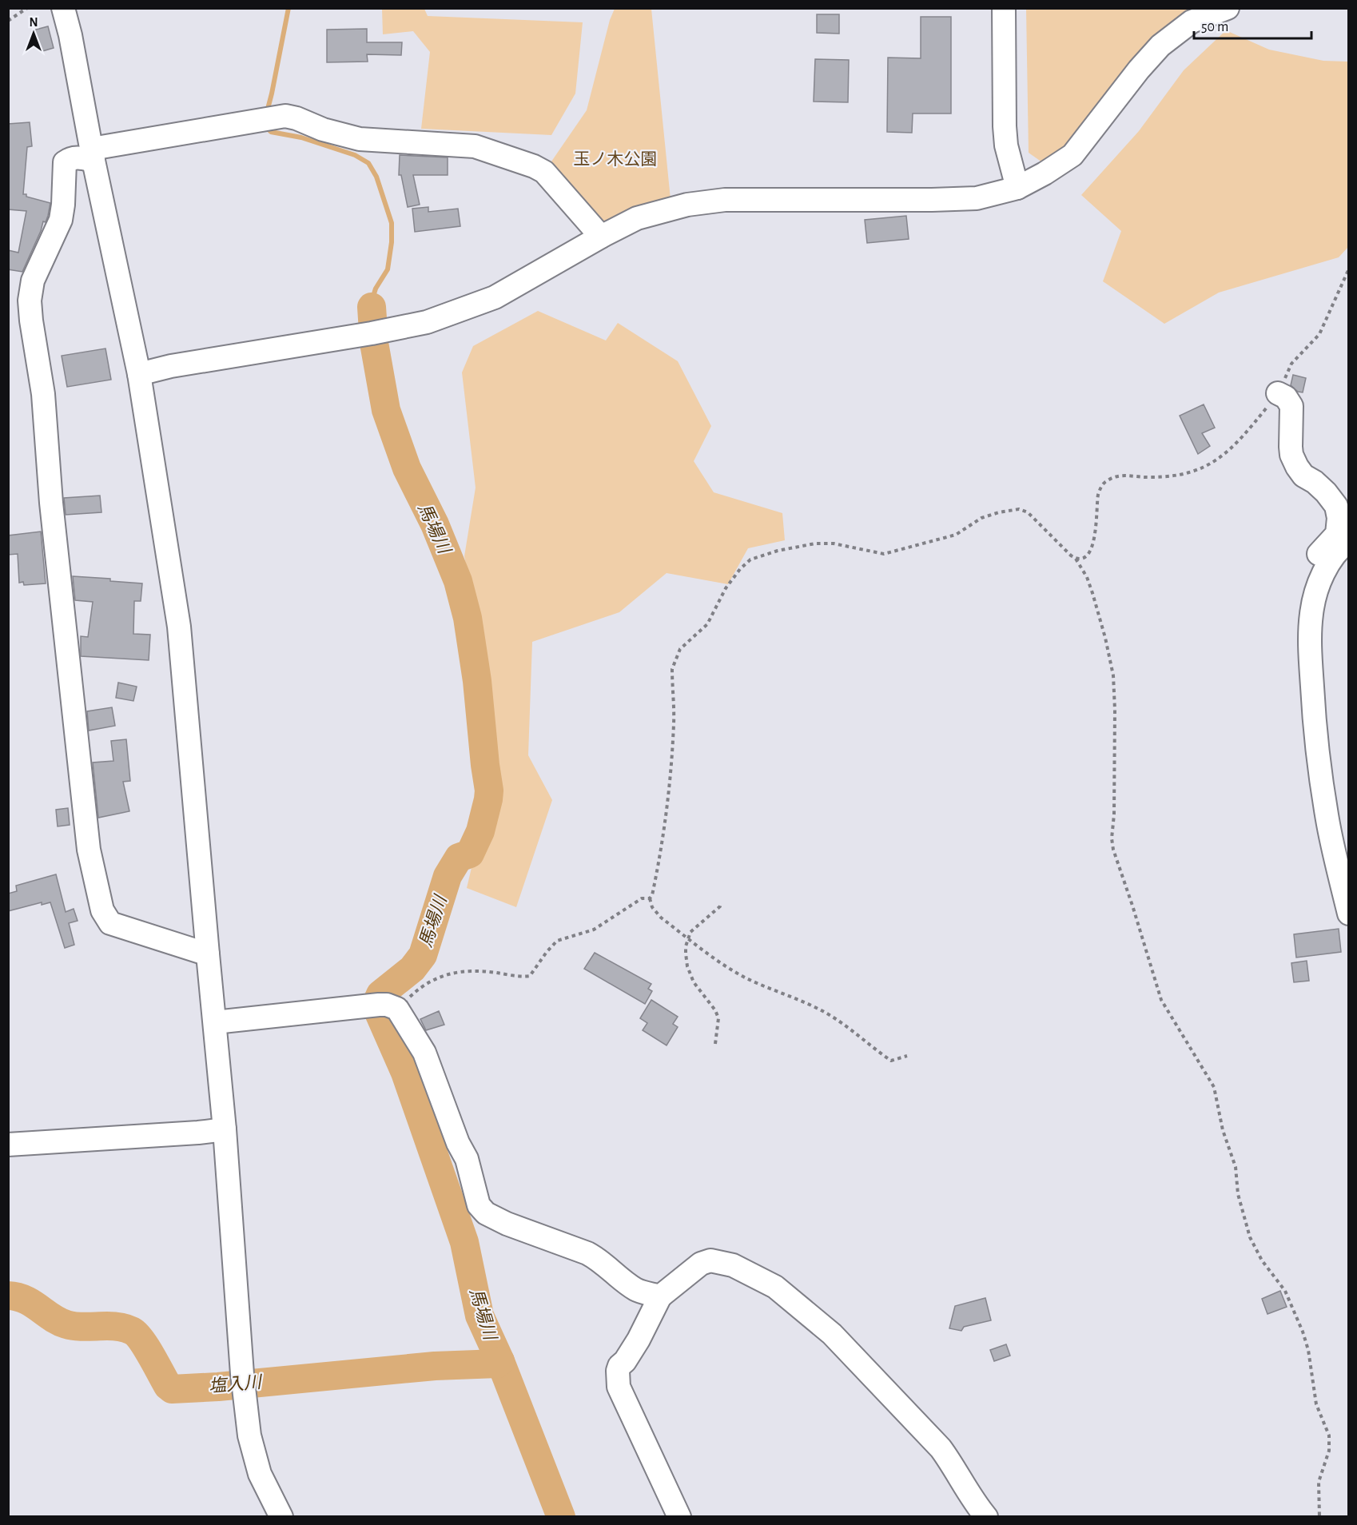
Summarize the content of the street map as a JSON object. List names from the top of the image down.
{
  "water": ["馬場川", "塩入川"],
  "parks": ["玉ノ木公園"],
  "scale_bar": "50 m",
  "north": "top"
}
